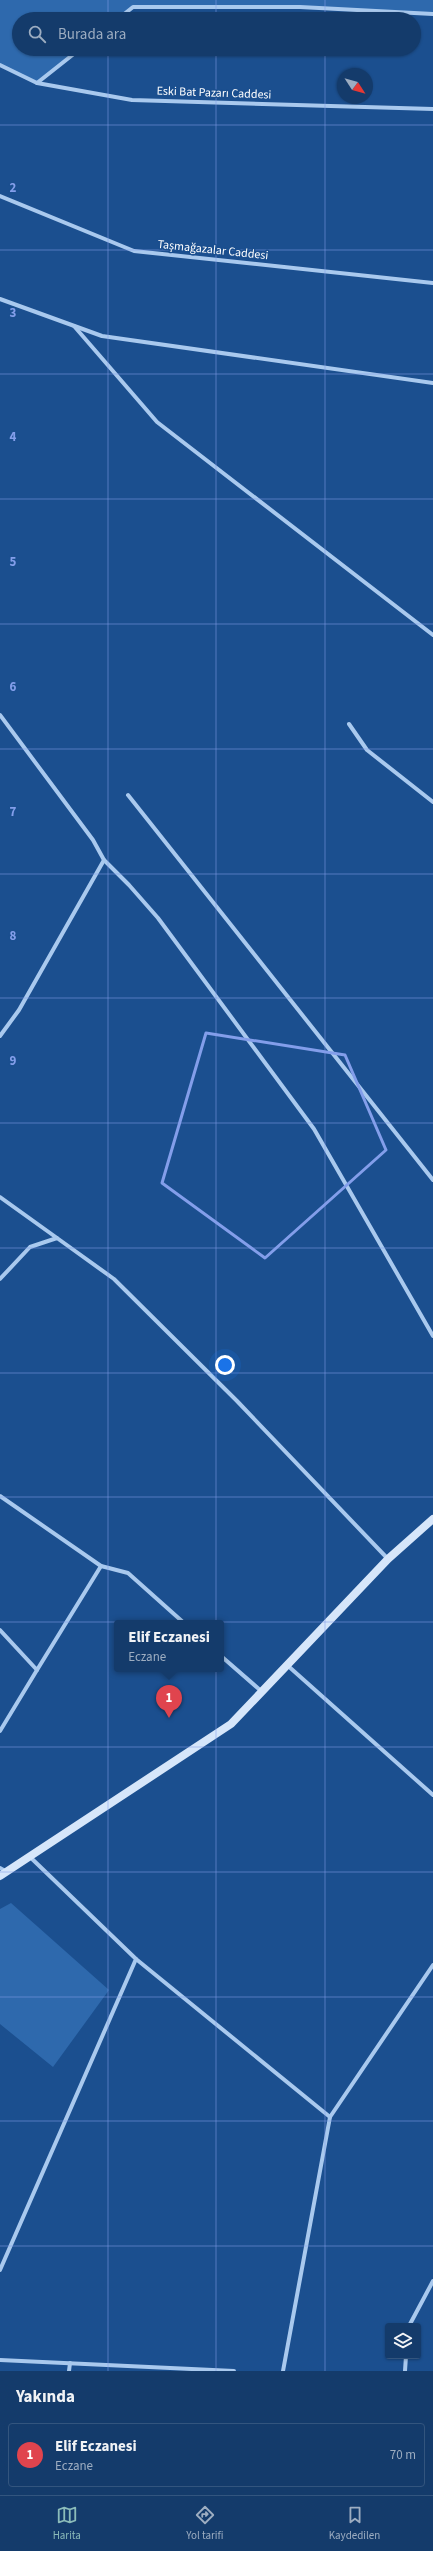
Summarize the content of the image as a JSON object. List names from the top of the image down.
{
  "streets": {
    "street": ["Eski Bat Pazarı Caddesi", "Taşmağazalar Caddesi"]
  },
  "north": "bottom right",
  "page": {
    "search": "Burada ara",
    "popup": ["Elif Eczanesi", "Eczane"],
    "pins": "1",
    "heading": "Yakında",
    "list": [
      {
        "mark": "1",
        "name": "Elif Eczanesi",
        "note": "Eczane",
        "value": "70 m"
      }
    ],
    "nav": ["Harita", "Yol tarifi", "Kaydedilen"]
  },
  "grid": {
    "rows": [
      "2",
      "3",
      "4",
      "5",
      "6",
      "7",
      "8",
      "9"
    ]
  }
}
